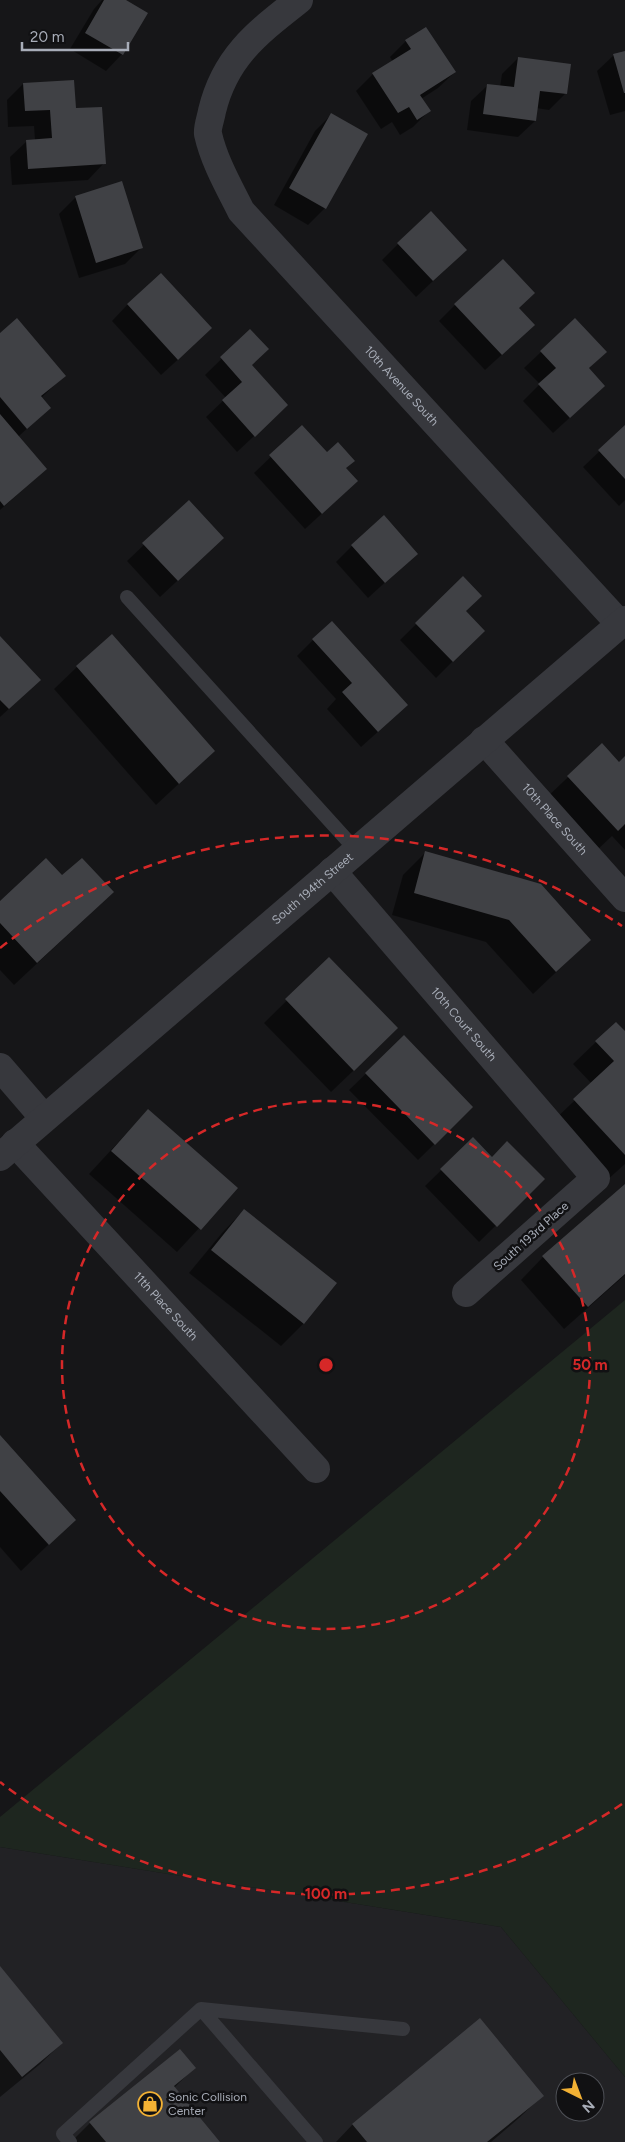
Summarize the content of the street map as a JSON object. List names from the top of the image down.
{
  "streets": {
    "street": [
      "10th Avenue South",
      "10th Place South",
      "South 194th Street",
      "10th Court South",
      "South 193rd Place",
      "11th Place South"
    ]
  },
  "crossings": [
    ["10th Avenue South", "South 194th Street"],
    ["10th Place South", "South 194th Street"],
    ["South 194th Street", "10th Court South"],
    ["South 194th Street", "11th Place South"],
    ["10th Court South", "South 193rd Place"]
  ],
  "places": {
    "shop": ["Sonic Collision Center"]
  },
  "scale_bar": "20 m",
  "north": "bottom right",
  "rings": ["50 m", "100 m"]
}
